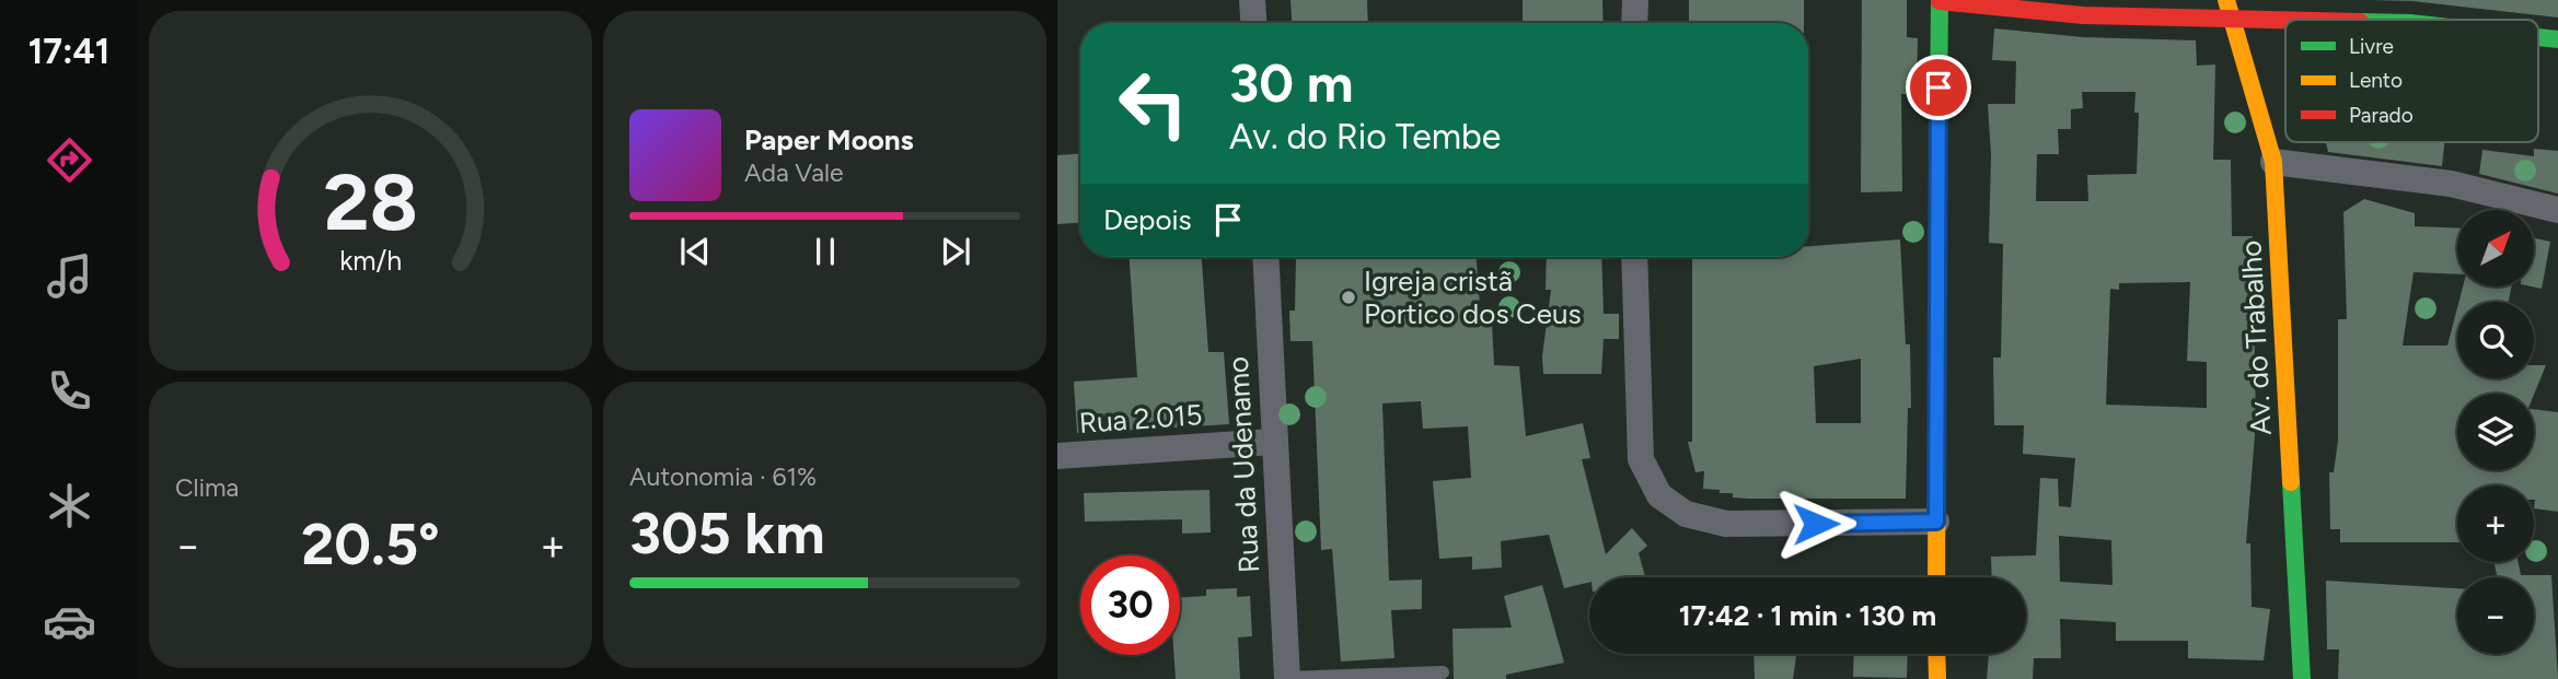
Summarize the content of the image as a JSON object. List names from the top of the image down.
{
  "streets": {
    "main road": ["Av. do Trabalho"],
    "street": ["Rua 2.015", "Rua da Udenamo"]
  },
  "crossings": [
    ["Rua 2.015", "Rua da Udenamo"]
  ],
  "places": ["Igreja cristã Portico dos Ceus"],
  "legend": ["Livre", "Lento", "Parado"],
  "north": "top right",
  "page": {
    "tabs": "17:41",
    "turn": ["30 m", "Av. do Rio Tembe"],
    "song": ["Paper Moons", "Ada Vale"],
    "then": "Depois",
    "map_buttons": ["+", "−"],
    "tile": [
      "Clima",
      ["Autonomia · 61%", "305 km"]
    ],
    "heat": ["−", "20.5°", "+"],
    "limit": "30",
    "trip": "17:42 · 1 min · 130 m",
    "gauge": ["28", "km/h"]
  }
}
